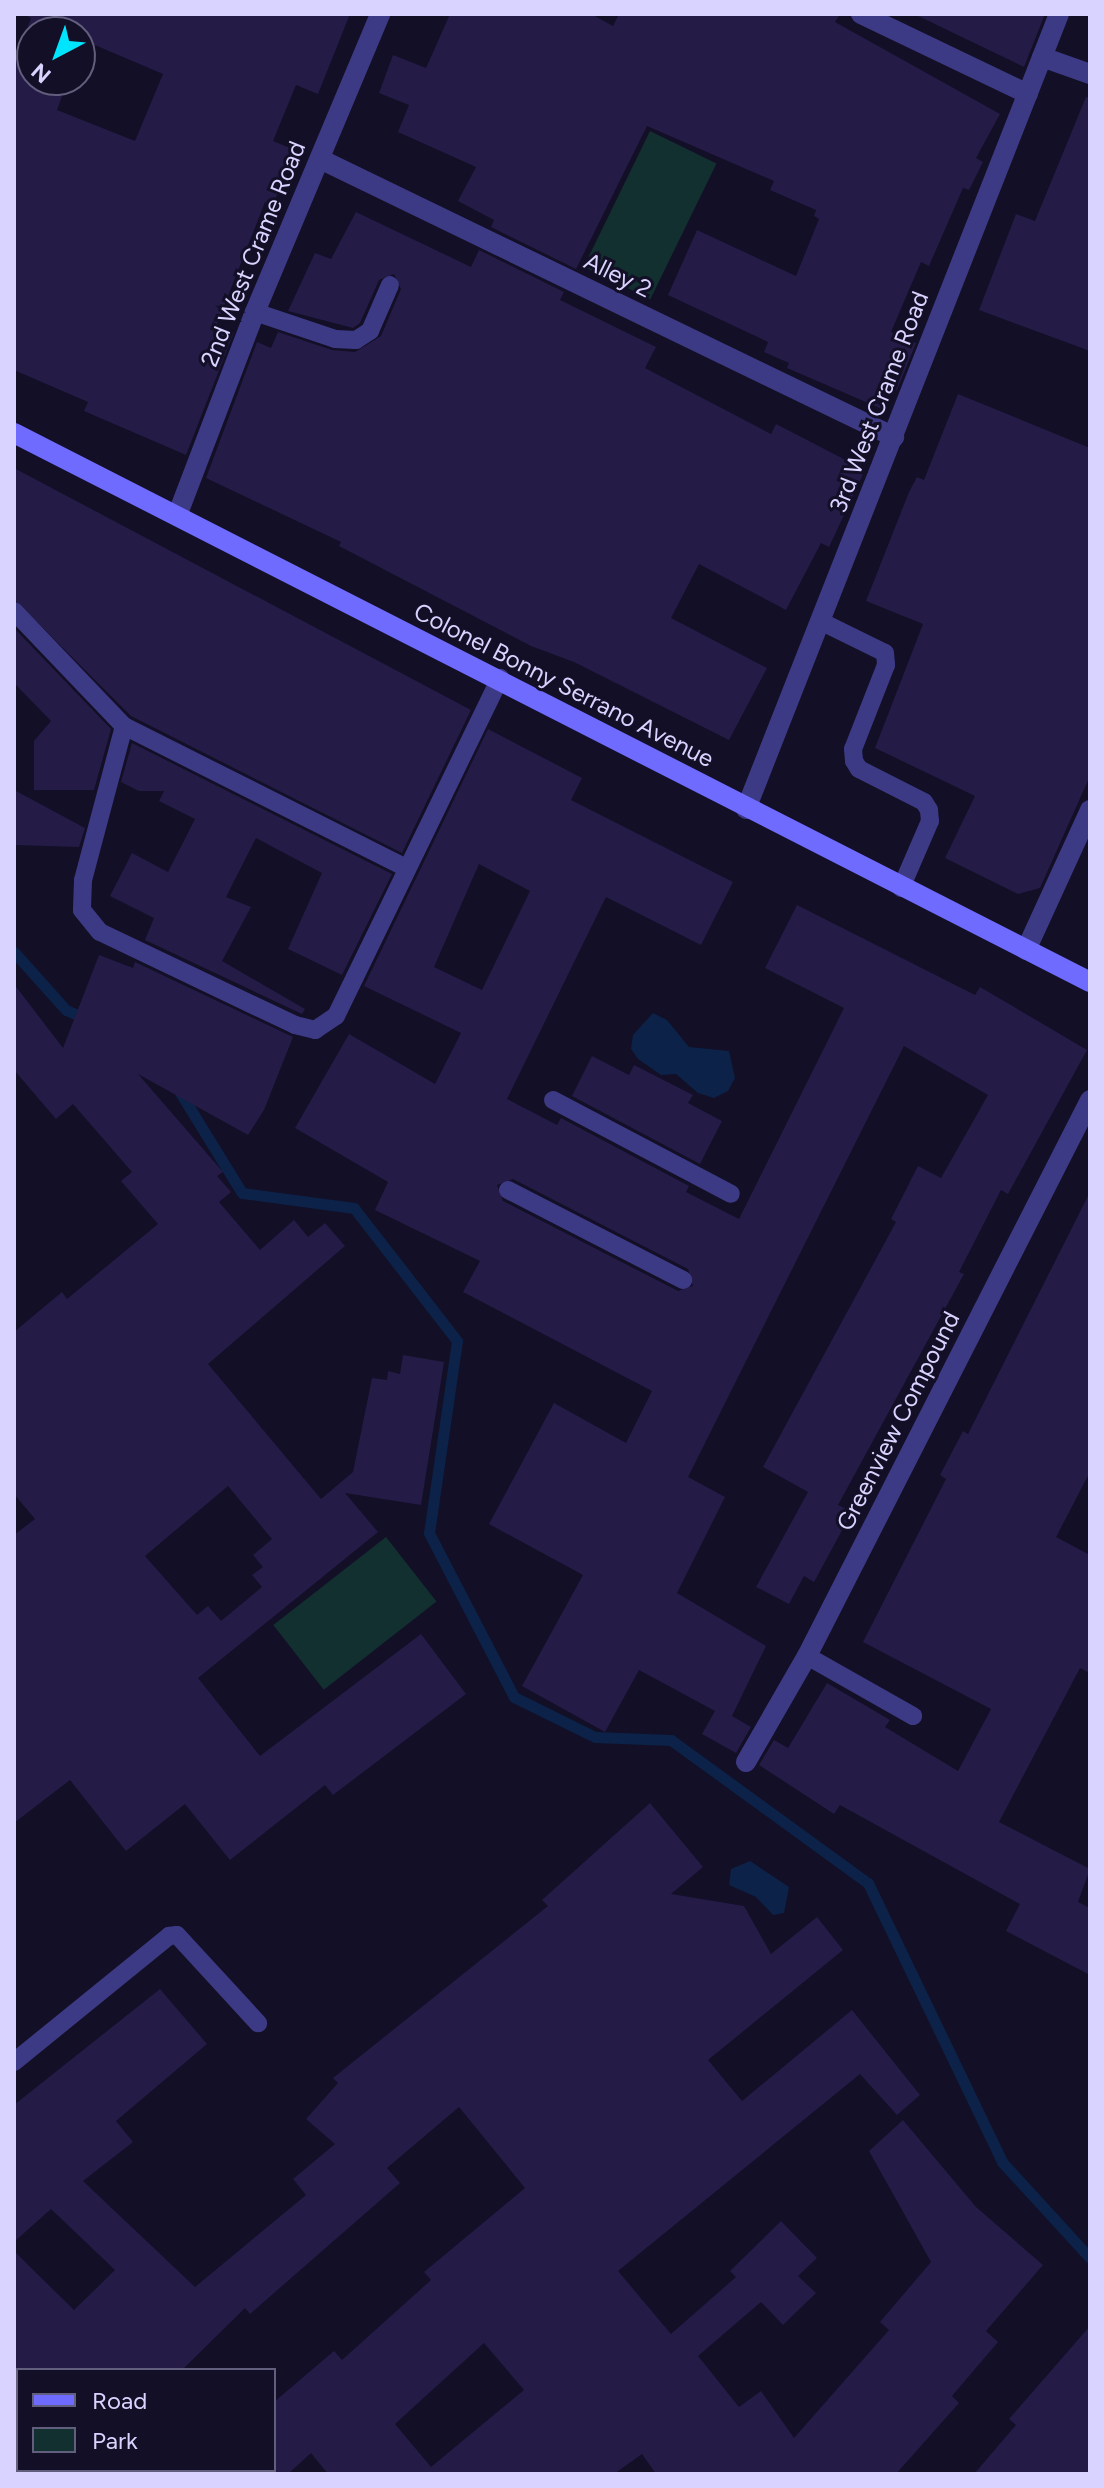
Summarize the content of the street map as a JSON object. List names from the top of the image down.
{
  "streets": {
    "main road": ["Colonel Bonny Serrano Avenue"],
    "street": [
      "2nd West Crame Road",
      "Alley 2",
      "3rd West Crame Road",
      "Greenview Compound"
    ]
  },
  "crossings": [
    ["2nd West Crame Road", "Alley 2"],
    ["2nd West Crame Road", "Colonel Bonny Serrano Avenue"],
    ["Alley 2", "3rd West Crame Road"],
    ["3rd West Crame Road", "Colonel Bonny Serrano Avenue"]
  ],
  "legend": ["Road", "Park"],
  "north": "bottom left"
}
